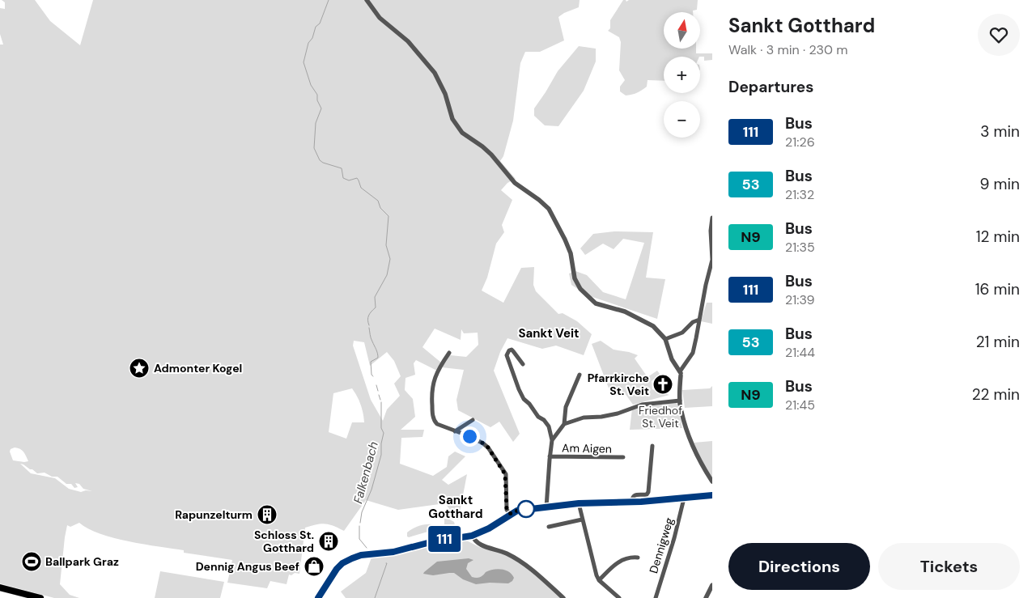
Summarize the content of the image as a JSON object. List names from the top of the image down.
{
  "streets": {
    "street": ["Am Aigen", "Dennigweg"]
  },
  "districts": ["Sankt Veit", "Sankt Gotthard"],
  "water": ["Falkenbach"],
  "parks": ["Friedhof St. Veit"],
  "places": {
    "place": ["Admonter Kogel"],
    "church": ["Pfarrkirche St. Veit"],
    "building": ["Rapunzelturm", "Schloss St. Gotthard"],
    "sports": ["Ballpark Graz"],
    "shop": ["Dennig Angus Beef"]
  },
  "lines": ["bus line 111"],
  "north": "top",
  "page": {
    "on_map": "111",
    "heading": [
      ["Sankt Gotthard", "Walk · 3 min · 230 m"],
      "Departures"
    ],
    "map_buttons": ["+", "−"],
    "list": [
      {
        "mark": "111",
        "name": "Bus",
        "note": "21:26",
        "value": "3 min"
      },
      {
        "mark": "53",
        "name": "Bus",
        "note": "21:32",
        "value": "9 min"
      },
      {
        "mark": "N9",
        "name": "Bus",
        "note": "21:35",
        "value": "12 min"
      },
      {
        "mark": "111",
        "name": "Bus",
        "note": "21:39",
        "value": "16 min"
      },
      {
        "mark": "53",
        "name": "Bus",
        "note": "21:44",
        "value": "21 min"
      },
      {
        "mark": "N9",
        "name": "Bus",
        "note": "21:45",
        "value": "22 min"
      }
    ],
    "buttons": ["Directions", "Tickets"]
  }
}
